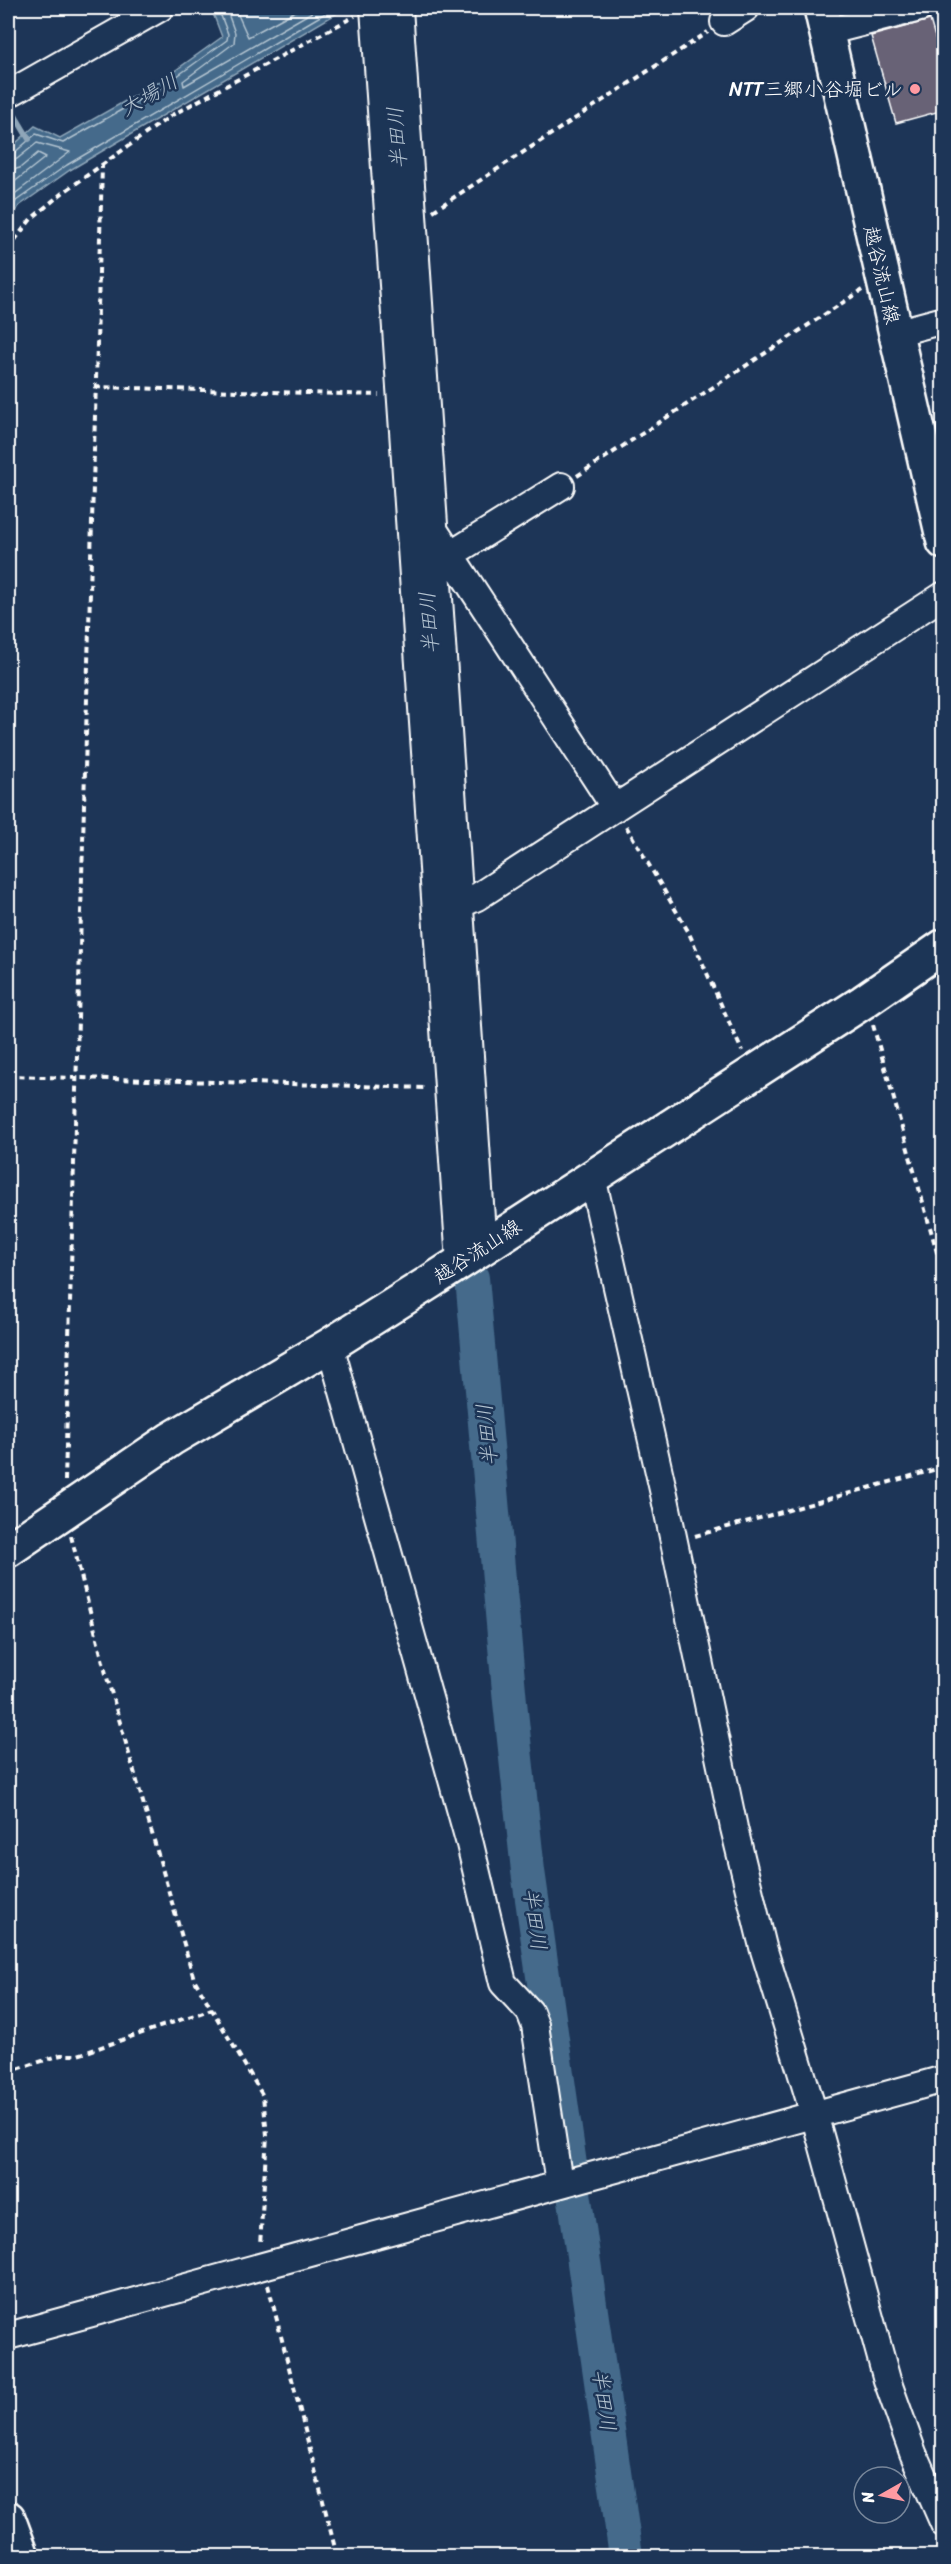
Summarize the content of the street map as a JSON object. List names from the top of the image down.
{
  "streets": {
    "main road": ["越谷流山線"]
  },
  "water": ["大場川", "半田川"],
  "places": ["NTT三郷小谷堀ビル"],
  "north": "left"
}
